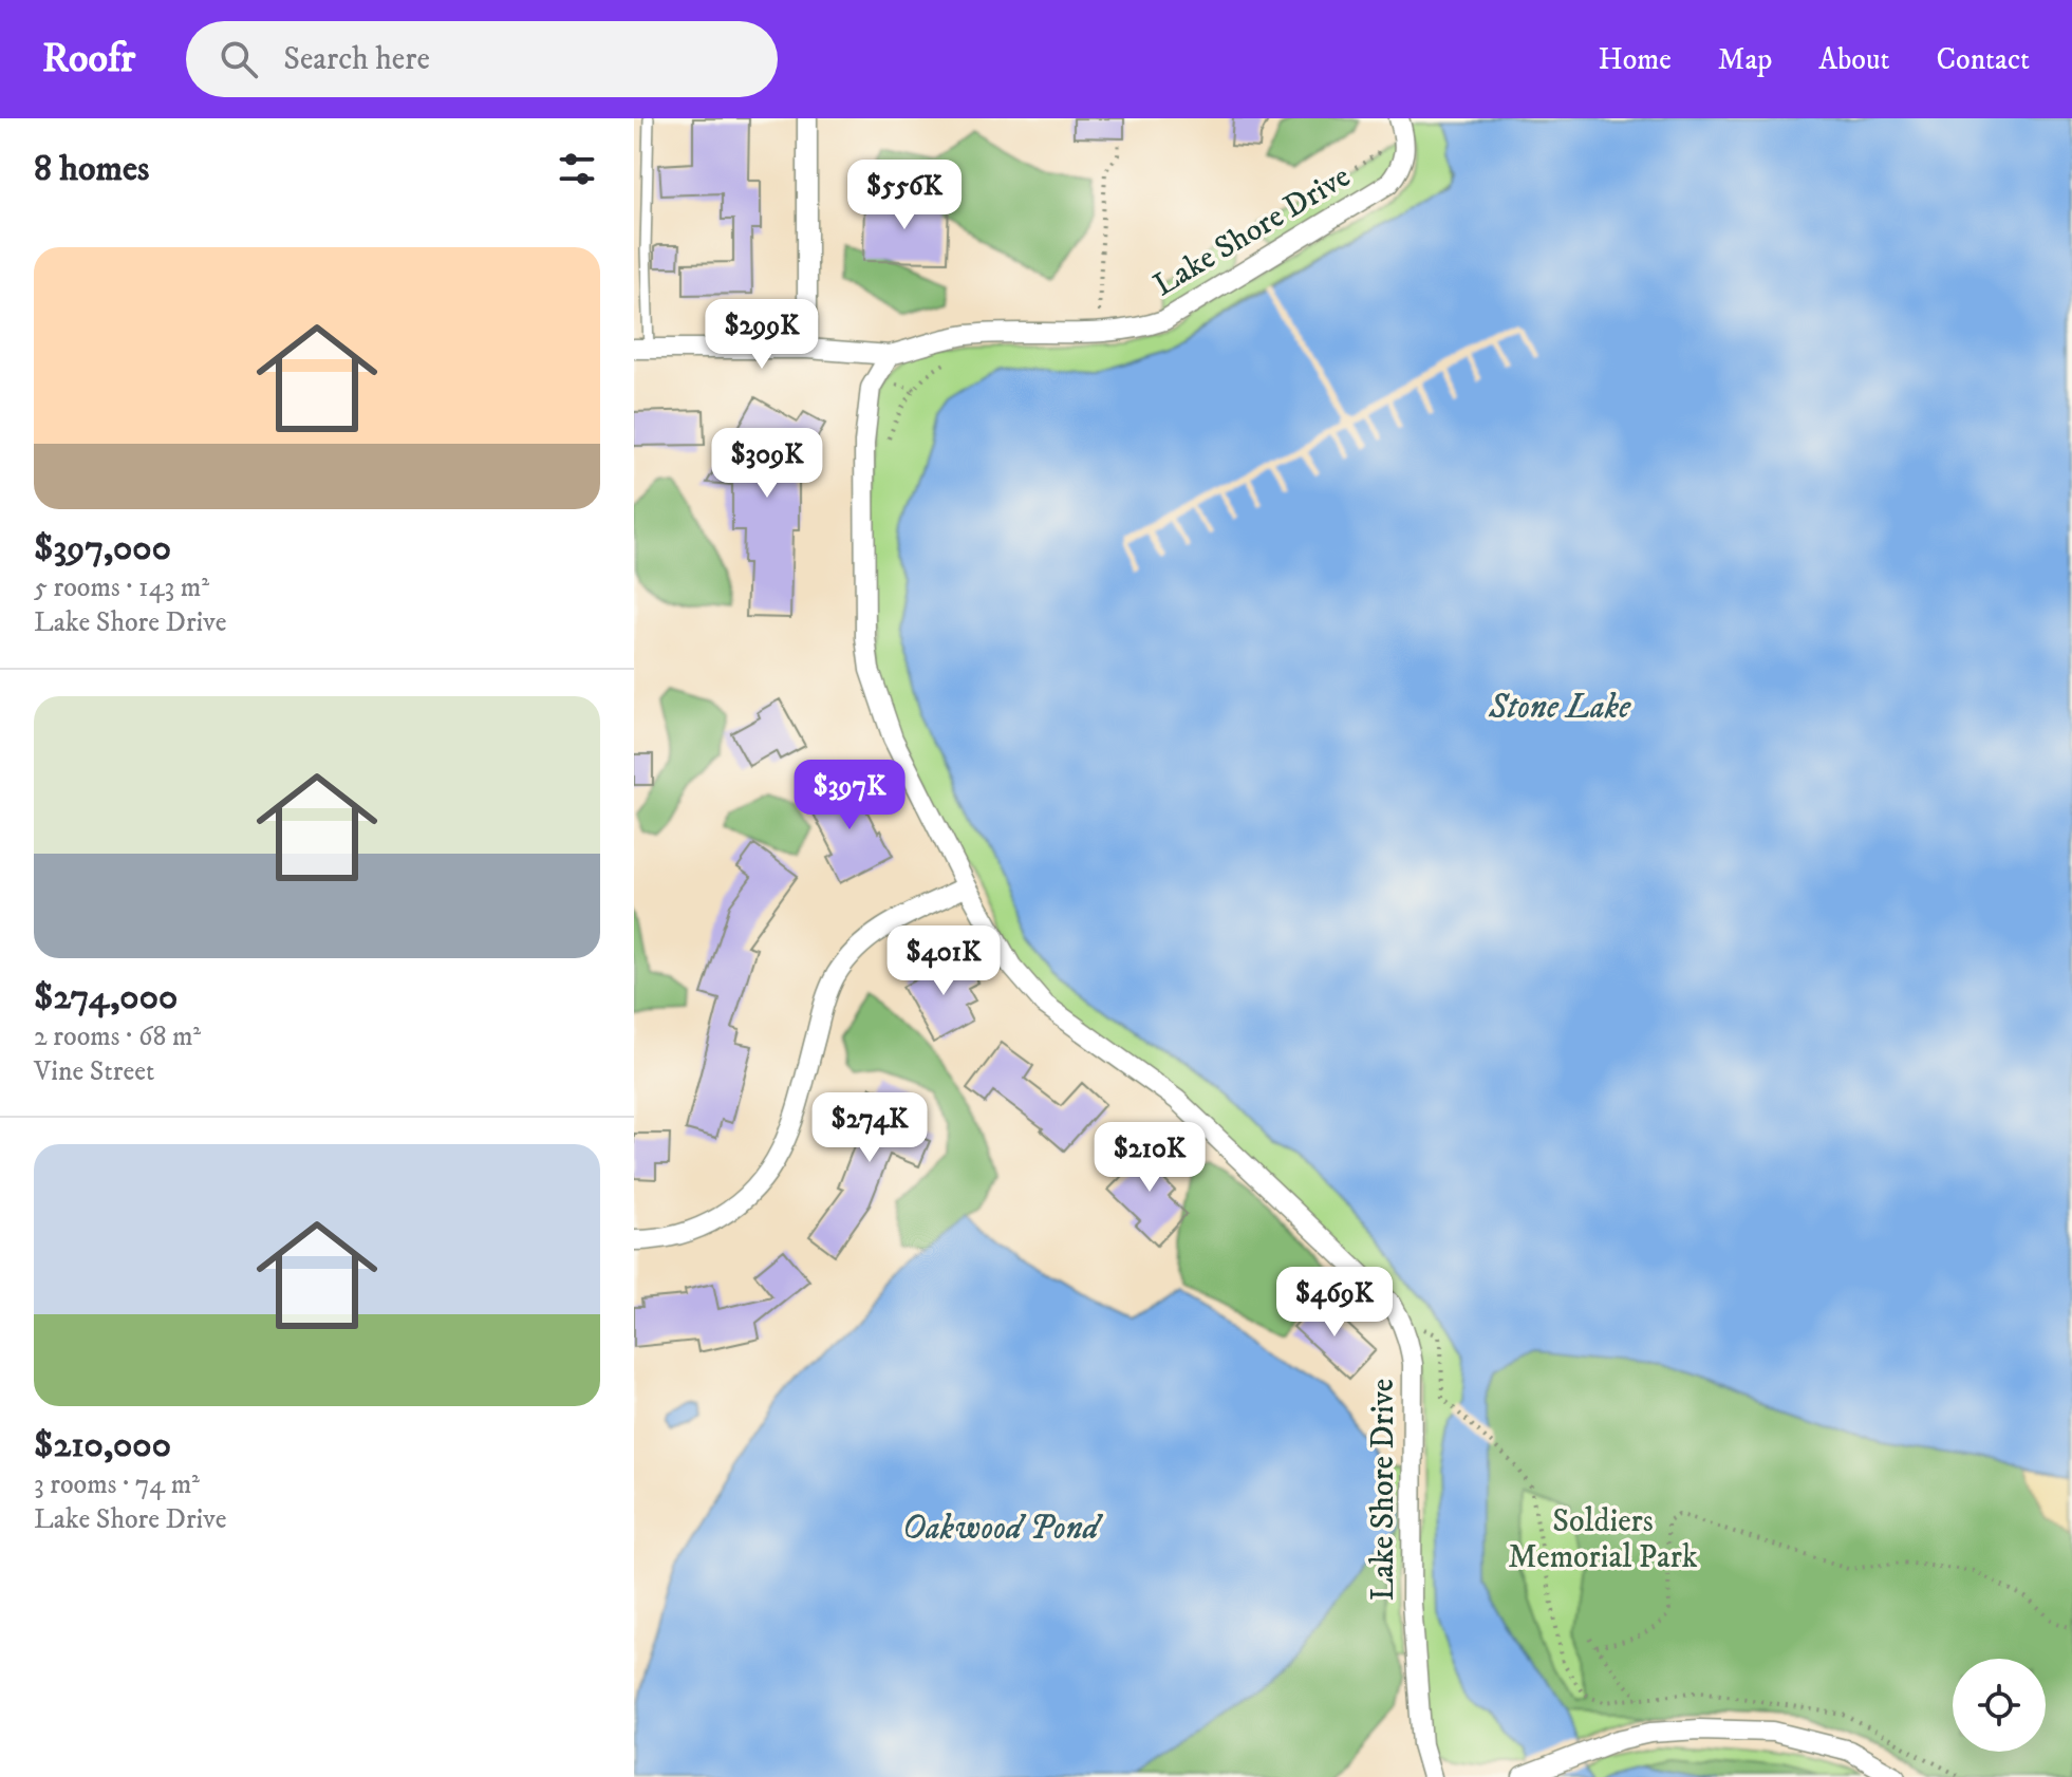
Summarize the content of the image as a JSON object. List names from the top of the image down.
{
  "streets": {
    "street": ["Lake Shore Drive"]
  },
  "water": ["Stone Lake", "Oakwood Pond"],
  "parks": ["Soldiers Memorial Park"],
  "page": {
    "header": "Roofr",
    "search": "Search here",
    "nav": [
      "Home",
      "Map",
      "About",
      "Contact"
    ],
    "heading": "8 homes",
    "price": [
      "$556K",
      "$299K",
      "$309K",
      "$397K",
      "$401K",
      "$274K",
      "$210K",
      "$469K"
    ],
    "list": [
      {
        "name": "$397,000",
        "note": "5 rooms · 143 m² · Lake Shore Drive"
      },
      {
        "name": "$274,000",
        "note": "2 rooms · 68 m² · Vine Street"
      },
      {
        "name": "$210,000",
        "note": "3 rooms · 74 m² · Lake Shore Drive"
      }
    ]
  }
}
